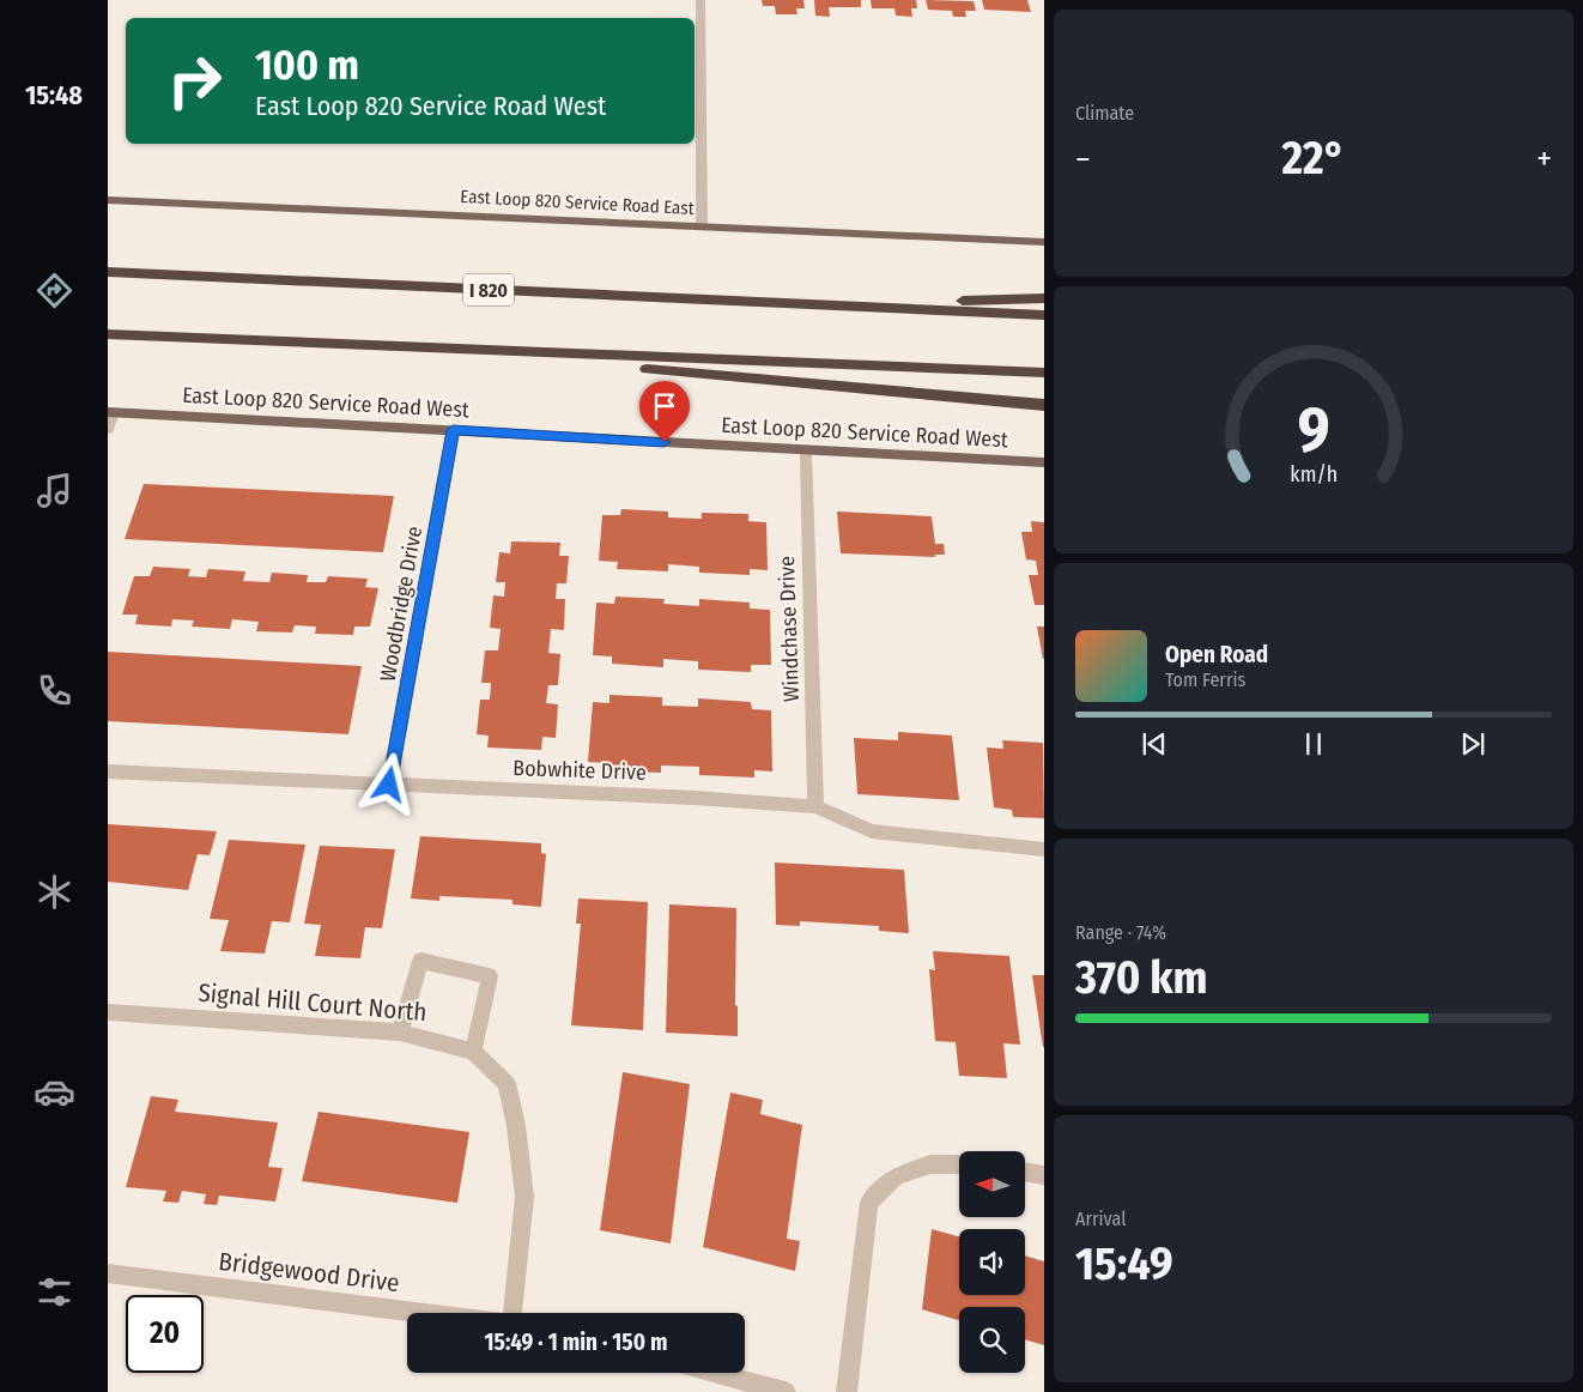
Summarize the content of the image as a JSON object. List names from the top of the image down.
{
  "streets": {
    "highway": ["I 820"],
    "main road": ["East Loop 820 Service Road East", "East Loop 820 Service Road West"],
    "street": [
      "Woodbridge Drive",
      "Windchase Drive",
      "Bobwhite Drive",
      "Signal Hill Court North",
      "Bridgewood Drive"
    ]
  },
  "crossings": [
    ["East Loop 820 Service Road West", "Woodbridge Drive"],
    ["East Loop 820 Service Road West", "Windchase Drive"],
    ["Woodbridge Drive", "Bobwhite Drive"],
    ["Windchase Drive", "Bobwhite Drive"]
  ],
  "north": "left",
  "page": {
    "tabs": "15:48",
    "tile": [
      "Climate",
      ["Range · 74%", "370 km"],
      ["Arrival", "15:49"]
    ],
    "turn": ["100 m", "East Loop 820 Service Road West"],
    "heat": ["−", "22°", "+"],
    "song": ["Open Road", "Tom Ferris"],
    "limit": "20",
    "trip": "15:49 · 1 min · 150 m",
    "gauge": ["9", "km/h"]
  }
}
